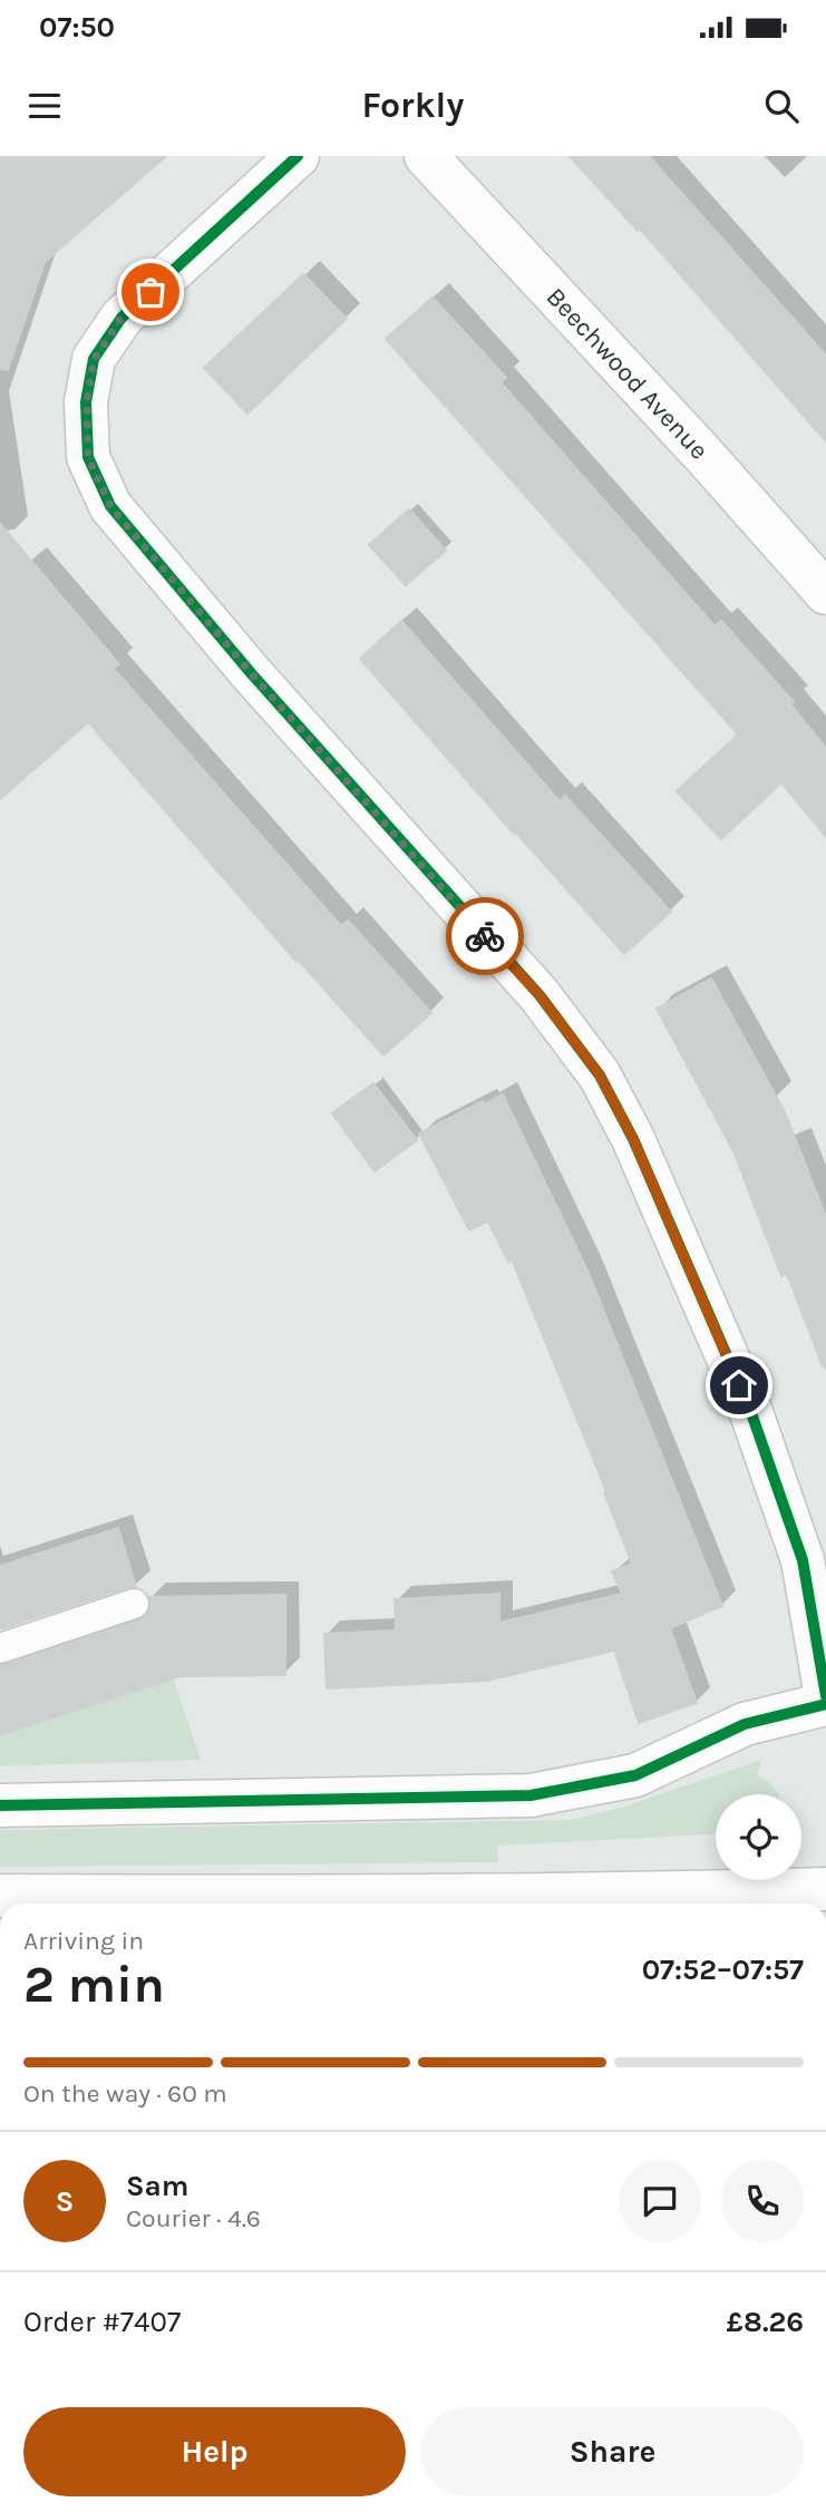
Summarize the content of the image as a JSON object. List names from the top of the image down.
{
  "streets": {
    "street": ["Beechwood Avenue"]
  },
  "page": {
    "status": "07:50",
    "header": "Forkly",
    "heading": ["2 min", "Arriving in", "07:52–07:57"],
    "panel": [
      "Sam",
      "Courier · 4.6",
      "Order #7407",
      "£8.26"
    ],
    "bar": "On the way · 60 m",
    "round": "S",
    "buttons": ["Help", "Share"]
  }
}
